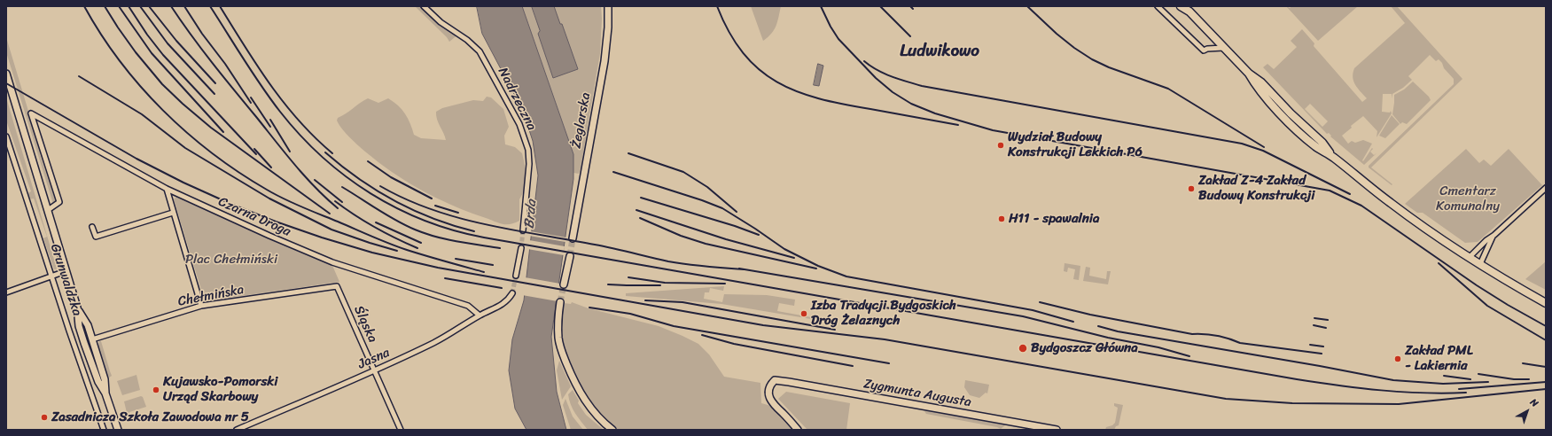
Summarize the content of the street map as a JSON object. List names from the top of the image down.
{
  "streets": {
    "street": [
      "Nadrzeczna",
      "Żeglarska",
      "Czarna Droga",
      "Grunwaldzka",
      "Chełmińska",
      "Śląska",
      "Jasna",
      "Zygmunta Augusta"
    ]
  },
  "crossings": [
    ["Czarna Droga", "Grunwaldzka"],
    ["Czarna Droga", "Jasna"],
    ["Grunwaldzka", "Chełmińska"],
    ["Chełmińska", "Śląska"],
    ["Śląska", "Jasna"]
  ],
  "districts": ["Ludwikowo"],
  "water": ["Brda"],
  "parks": ["Cmentarz Komunalny", "Plac Chełmiński"],
  "places": [
    "Wydział Budowy Konstrukcji Lekkich P6",
    "Zakład Z-4 Zakład Budowy Konstrukcji",
    "H11 - spawalnia",
    "Izba Tradycji Bydgoskich Dróg Żelaznych",
    "Bydgoszcz Główna",
    "Zakład PML - Lakiernia",
    "Kujawsko-Pomorski Urząd Skarbowy",
    "Zasadnicza Szkoła Zawodowa nr 5"
  ],
  "north": "top right"
}
